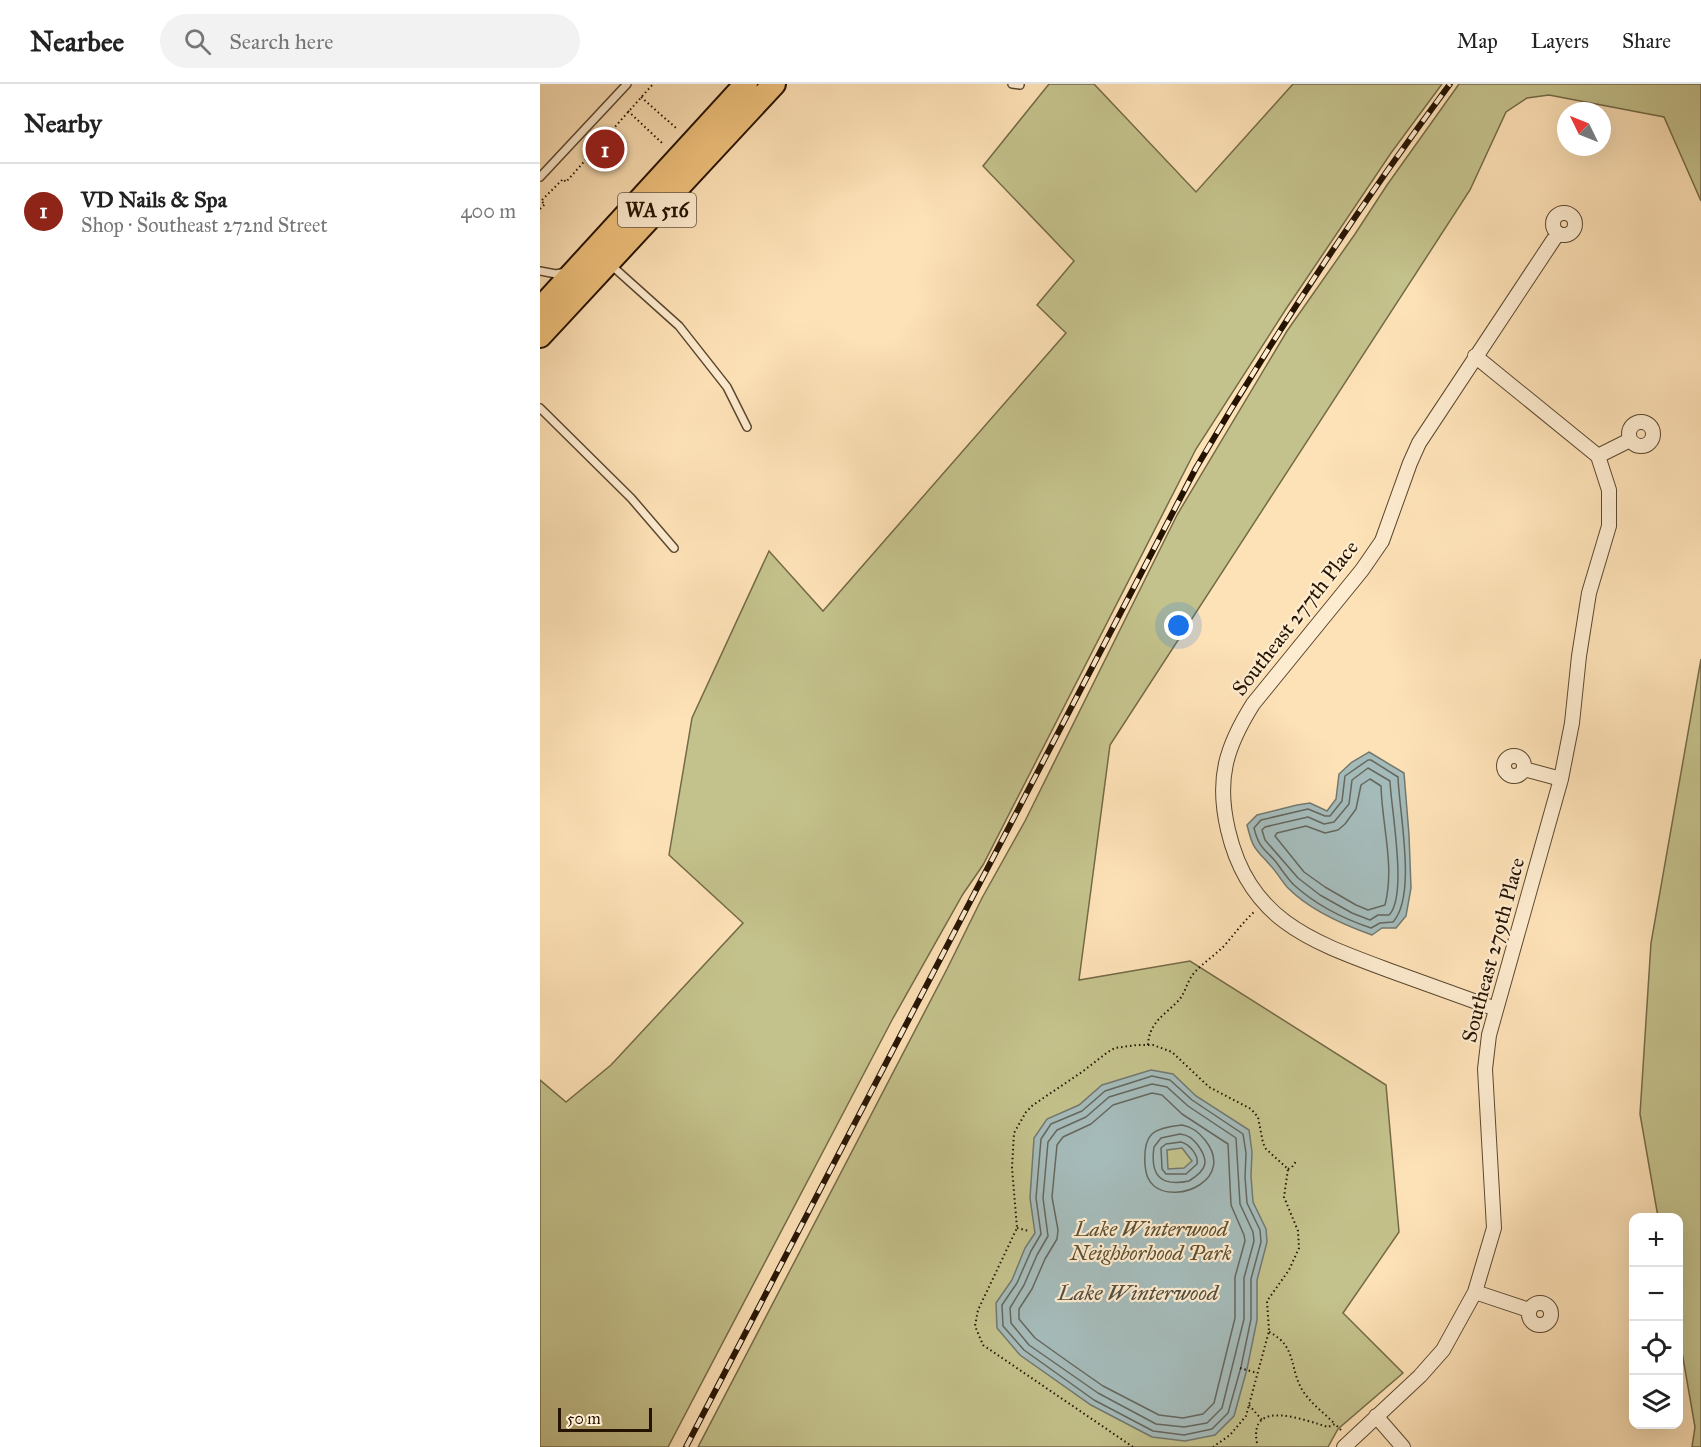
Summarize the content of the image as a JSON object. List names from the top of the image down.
{
  "streets": {
    "main road": ["WA 516"],
    "street": ["Southeast 277th Place", "Southeast 279th Place"]
  },
  "crossings": [
    ["Southeast 277th Place", "Southeast 279th Place"]
  ],
  "water": ["Lake Winterwood"],
  "parks": ["Lake Winterwood Neighborhood Park"],
  "scale_bar": "50 m",
  "north": "top left",
  "page": {
    "header": "Nearbee",
    "search": "Search here",
    "nav": ["Map", "Layers", "Share"],
    "heading": "Nearby",
    "pins": "1",
    "list": [
      {
        "mark": "1",
        "name": "VD Nails & Spa",
        "note": "Shop · Southeast 272nd Street",
        "value": "400 m"
      }
    ],
    "map_buttons": ["+", "−"],
    "scale": "50 m"
  }
}
